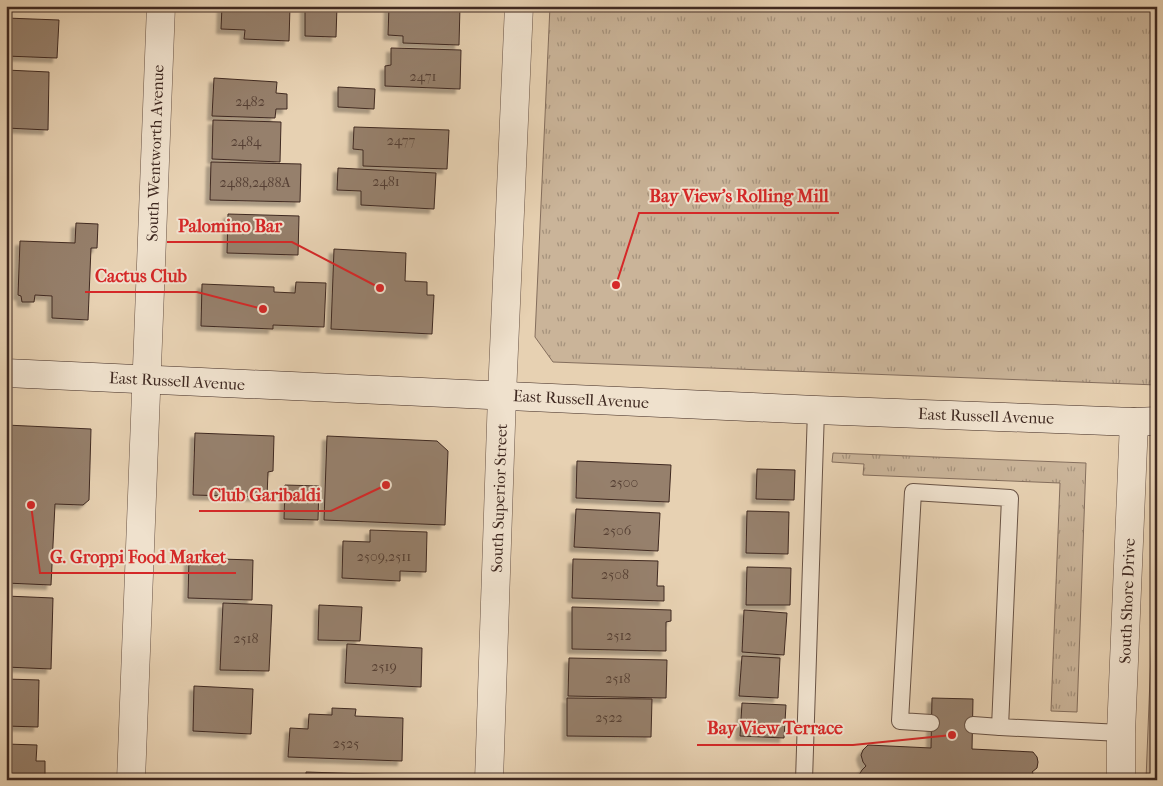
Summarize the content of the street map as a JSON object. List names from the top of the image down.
{
  "streets": {
    "street": [
      "South Wentworth Avenue",
      "East Russell Avenue",
      "South Superior Street",
      "South Shore Drive"
    ]
  },
  "crossings": [
    ["South Wentworth Avenue", "East Russell Avenue"],
    ["East Russell Avenue", "South Superior Street"],
    ["East Russell Avenue", "South Shore Drive"]
  ],
  "places": [
    "Bay View's Rolling Mill",
    "Palomino Bar",
    "Cactus Club",
    "Club Garibaldi",
    "G. Groppi Food Market",
    "Bay View Terrace"
  ],
  "house_numbers": [
    "2471",
    "2482",
    "2477",
    "2484",
    "2481",
    "2488,2488A",
    "2500",
    "2506",
    "2509,2511",
    "2508",
    "2512",
    "2518",
    "2519",
    "2518",
    "2522",
    "2525"
  ]
}
